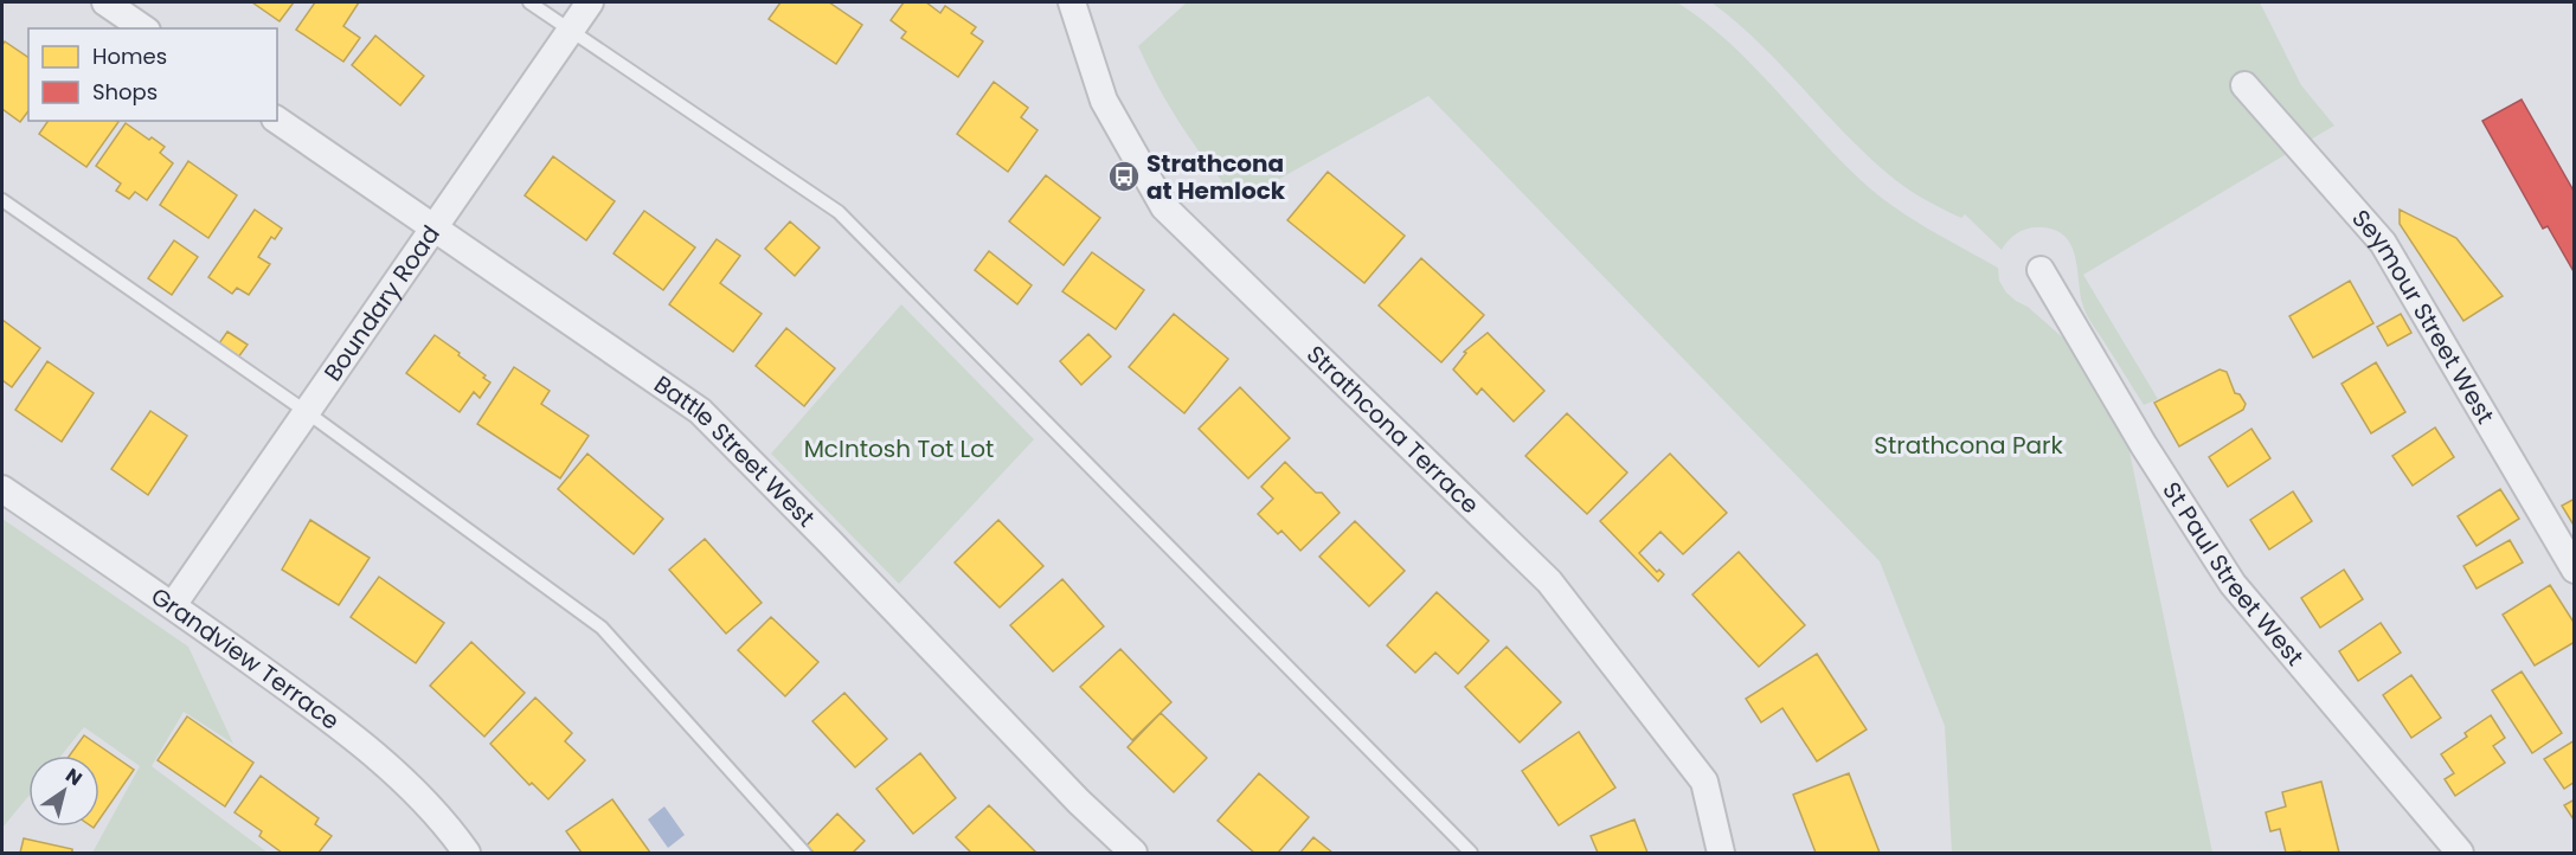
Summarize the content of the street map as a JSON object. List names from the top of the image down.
{
  "streets": {
    "street": [
      "Boundary Road",
      "Seymour Street West",
      "Strathcona Terrace",
      "Battle Street West",
      "St Paul Street West",
      "Grandview Terrace"
    ]
  },
  "crossings": [
    ["Boundary Road", "Battle Street West"],
    ["Boundary Road", "Grandview Terrace"]
  ],
  "parks": ["Strathcona Park", "McIntosh Tot Lot"],
  "places": {
    "bus stop": ["Strathcona at Hemlock"]
  },
  "legend": ["Homes", "Shops"],
  "north": "top right"
}
